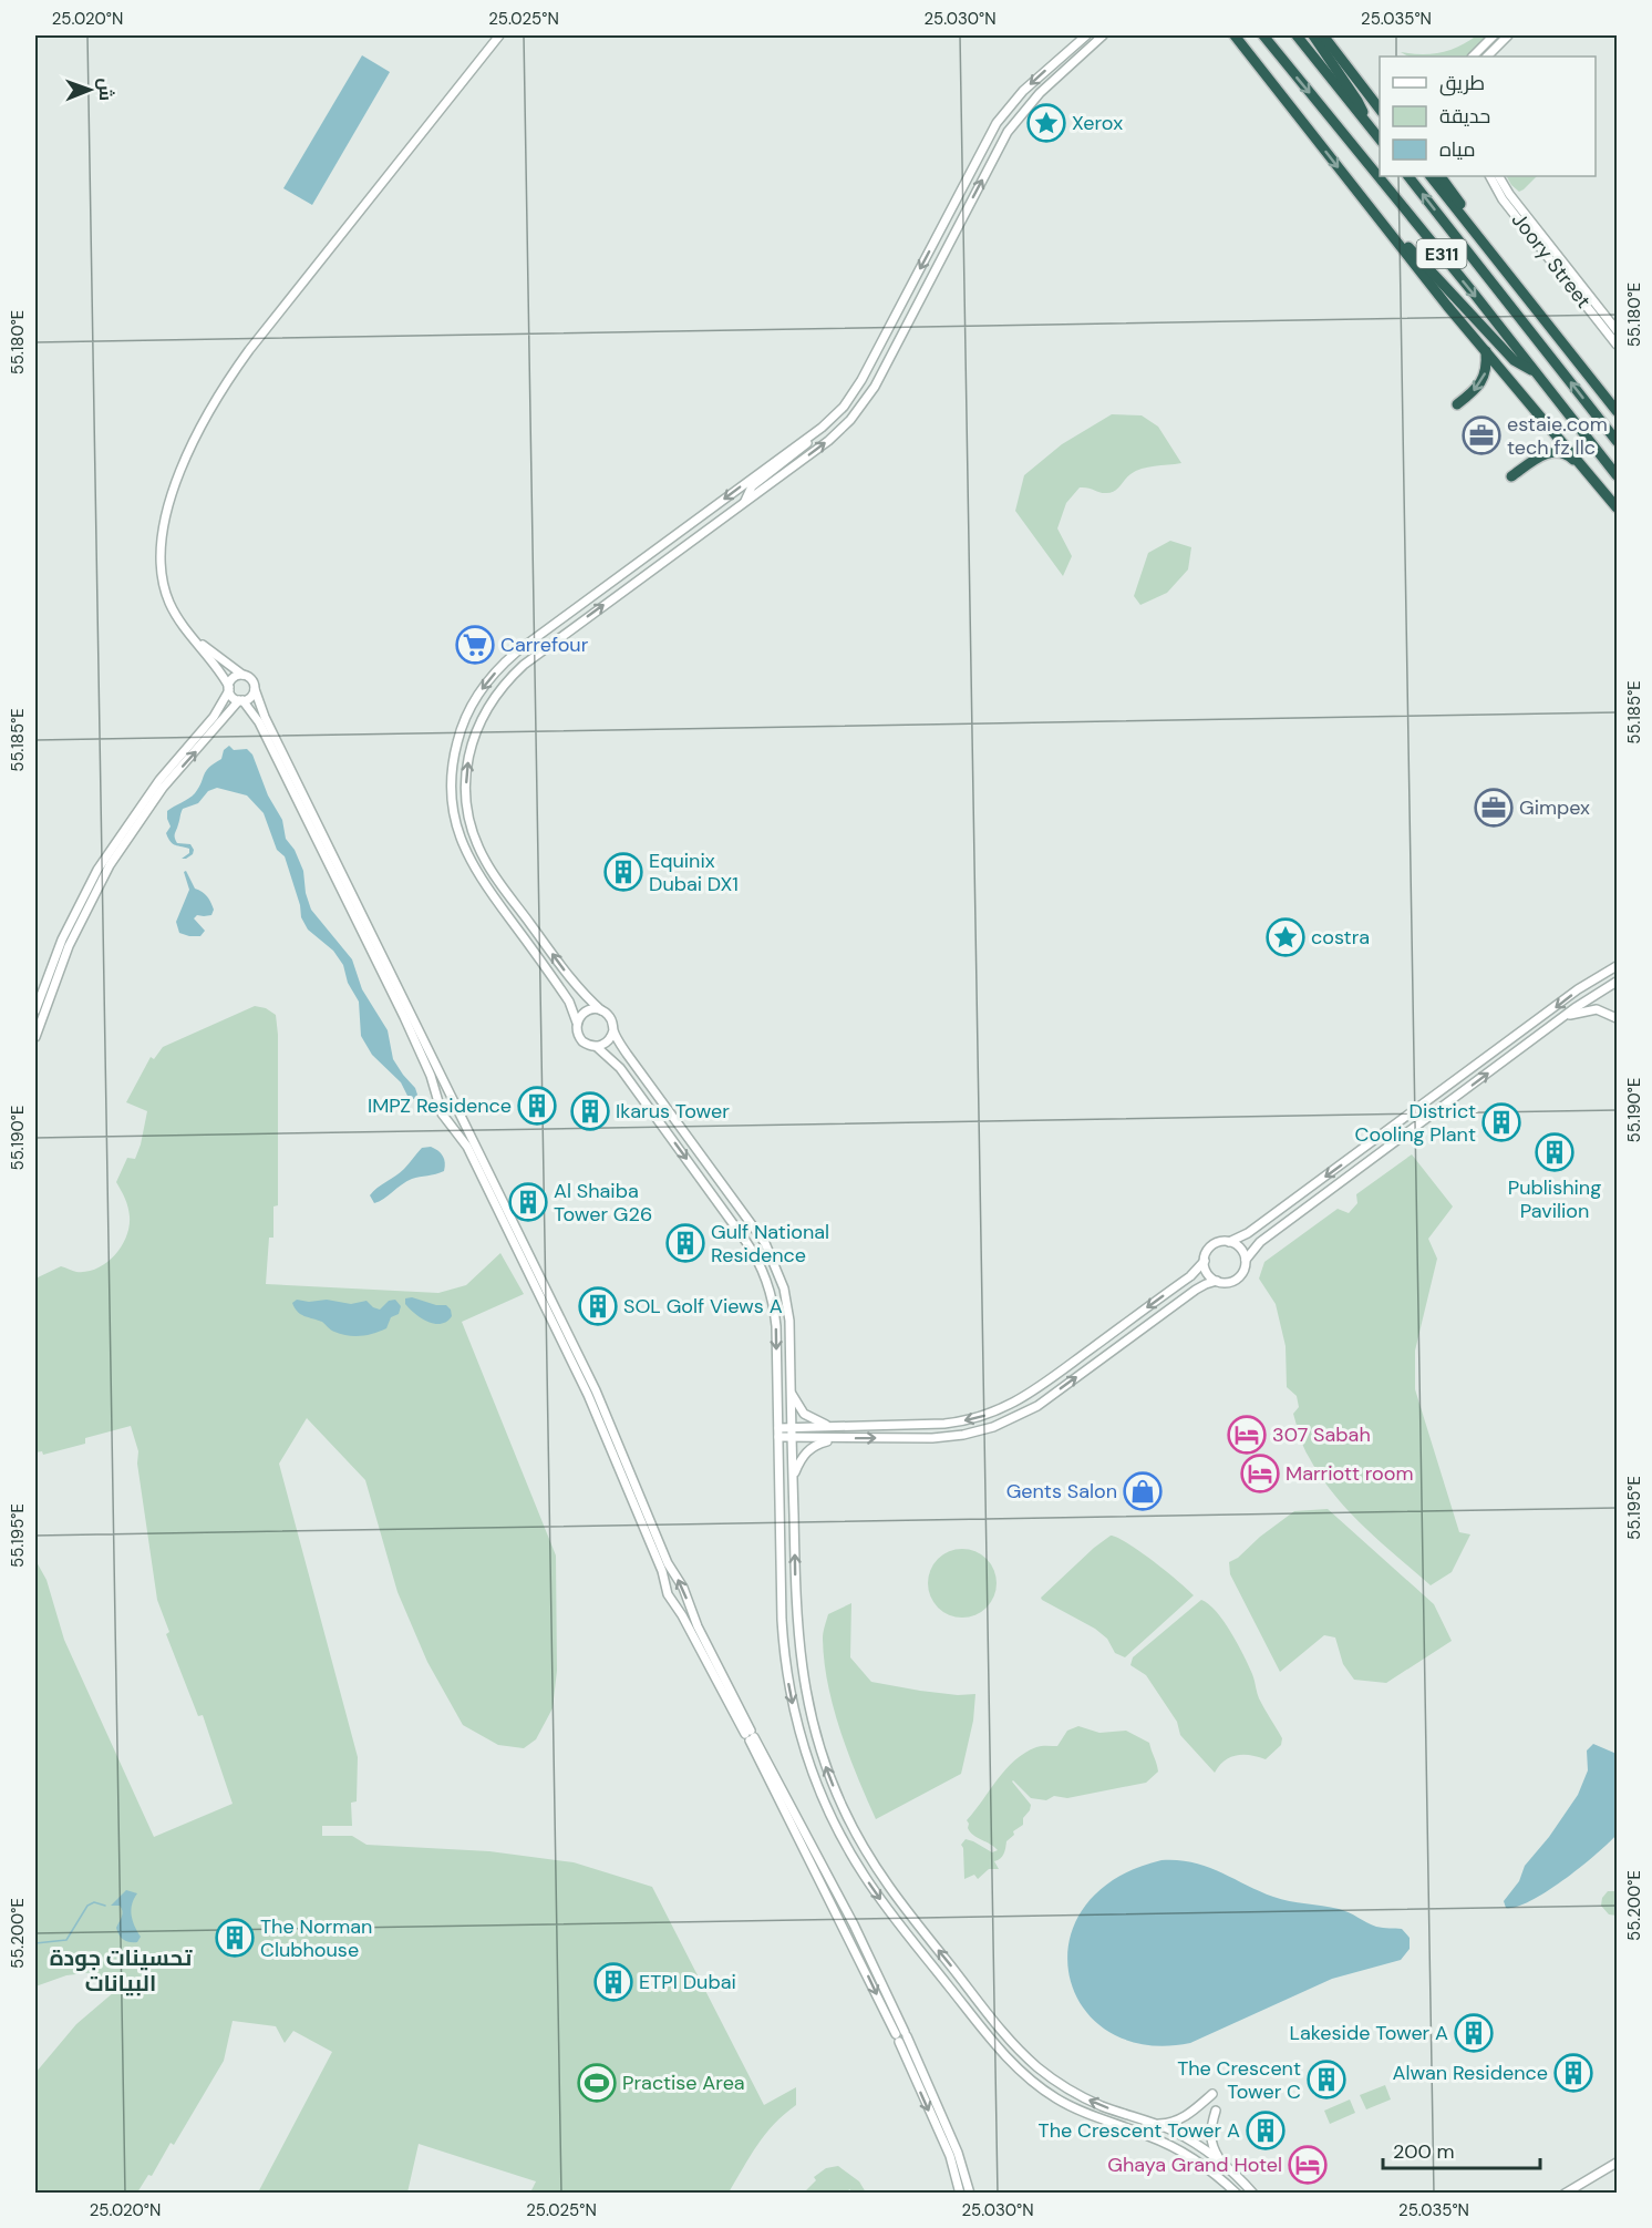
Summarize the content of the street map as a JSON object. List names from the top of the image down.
{
  "streets": {
    "highway": ["E311"],
    "street": ["Joory Street"]
  },
  "districts": ["تحسينات جودة البيانات"],
  "places": {
    "place": ["Xerox", "costra"],
    "office": ["estaie.com tech fz llc", "Gimpex"],
    "supermarket": ["Carrefour"],
    "building": [
      "Equinix Dubai DX1",
      "IMPZ Residence",
      "Ikarus Tower",
      "District Cooling Plant",
      "Publishing Pavilion",
      "Al Shaiba Tower G26",
      "Gulf National Residence",
      "SOL Golf Views A",
      "The Norman Clubhouse",
      "ETPI Dubai",
      "Lakeside Tower A",
      "Alwan Residence",
      "The Crescent Tower C",
      "The Crescent Tower A"
    ],
    "hotel": ["307 Sabah", "Marriott room", "Ghaya Grand Hotel"],
    "shop": ["Gents Salon"],
    "sports": ["Practise Area"]
  },
  "legend": ["طريق", "حديقة", "مياه"],
  "scale_bar": "200 m",
  "north": "right",
  "coordinates": [
    "25.020°N",
    "25.025°N",
    "25.030°N",
    "25.035°N",
    "55.180°E",
    "55.185°E",
    "55.190°E",
    "55.195°E",
    "55.200°E"
  ]
}
